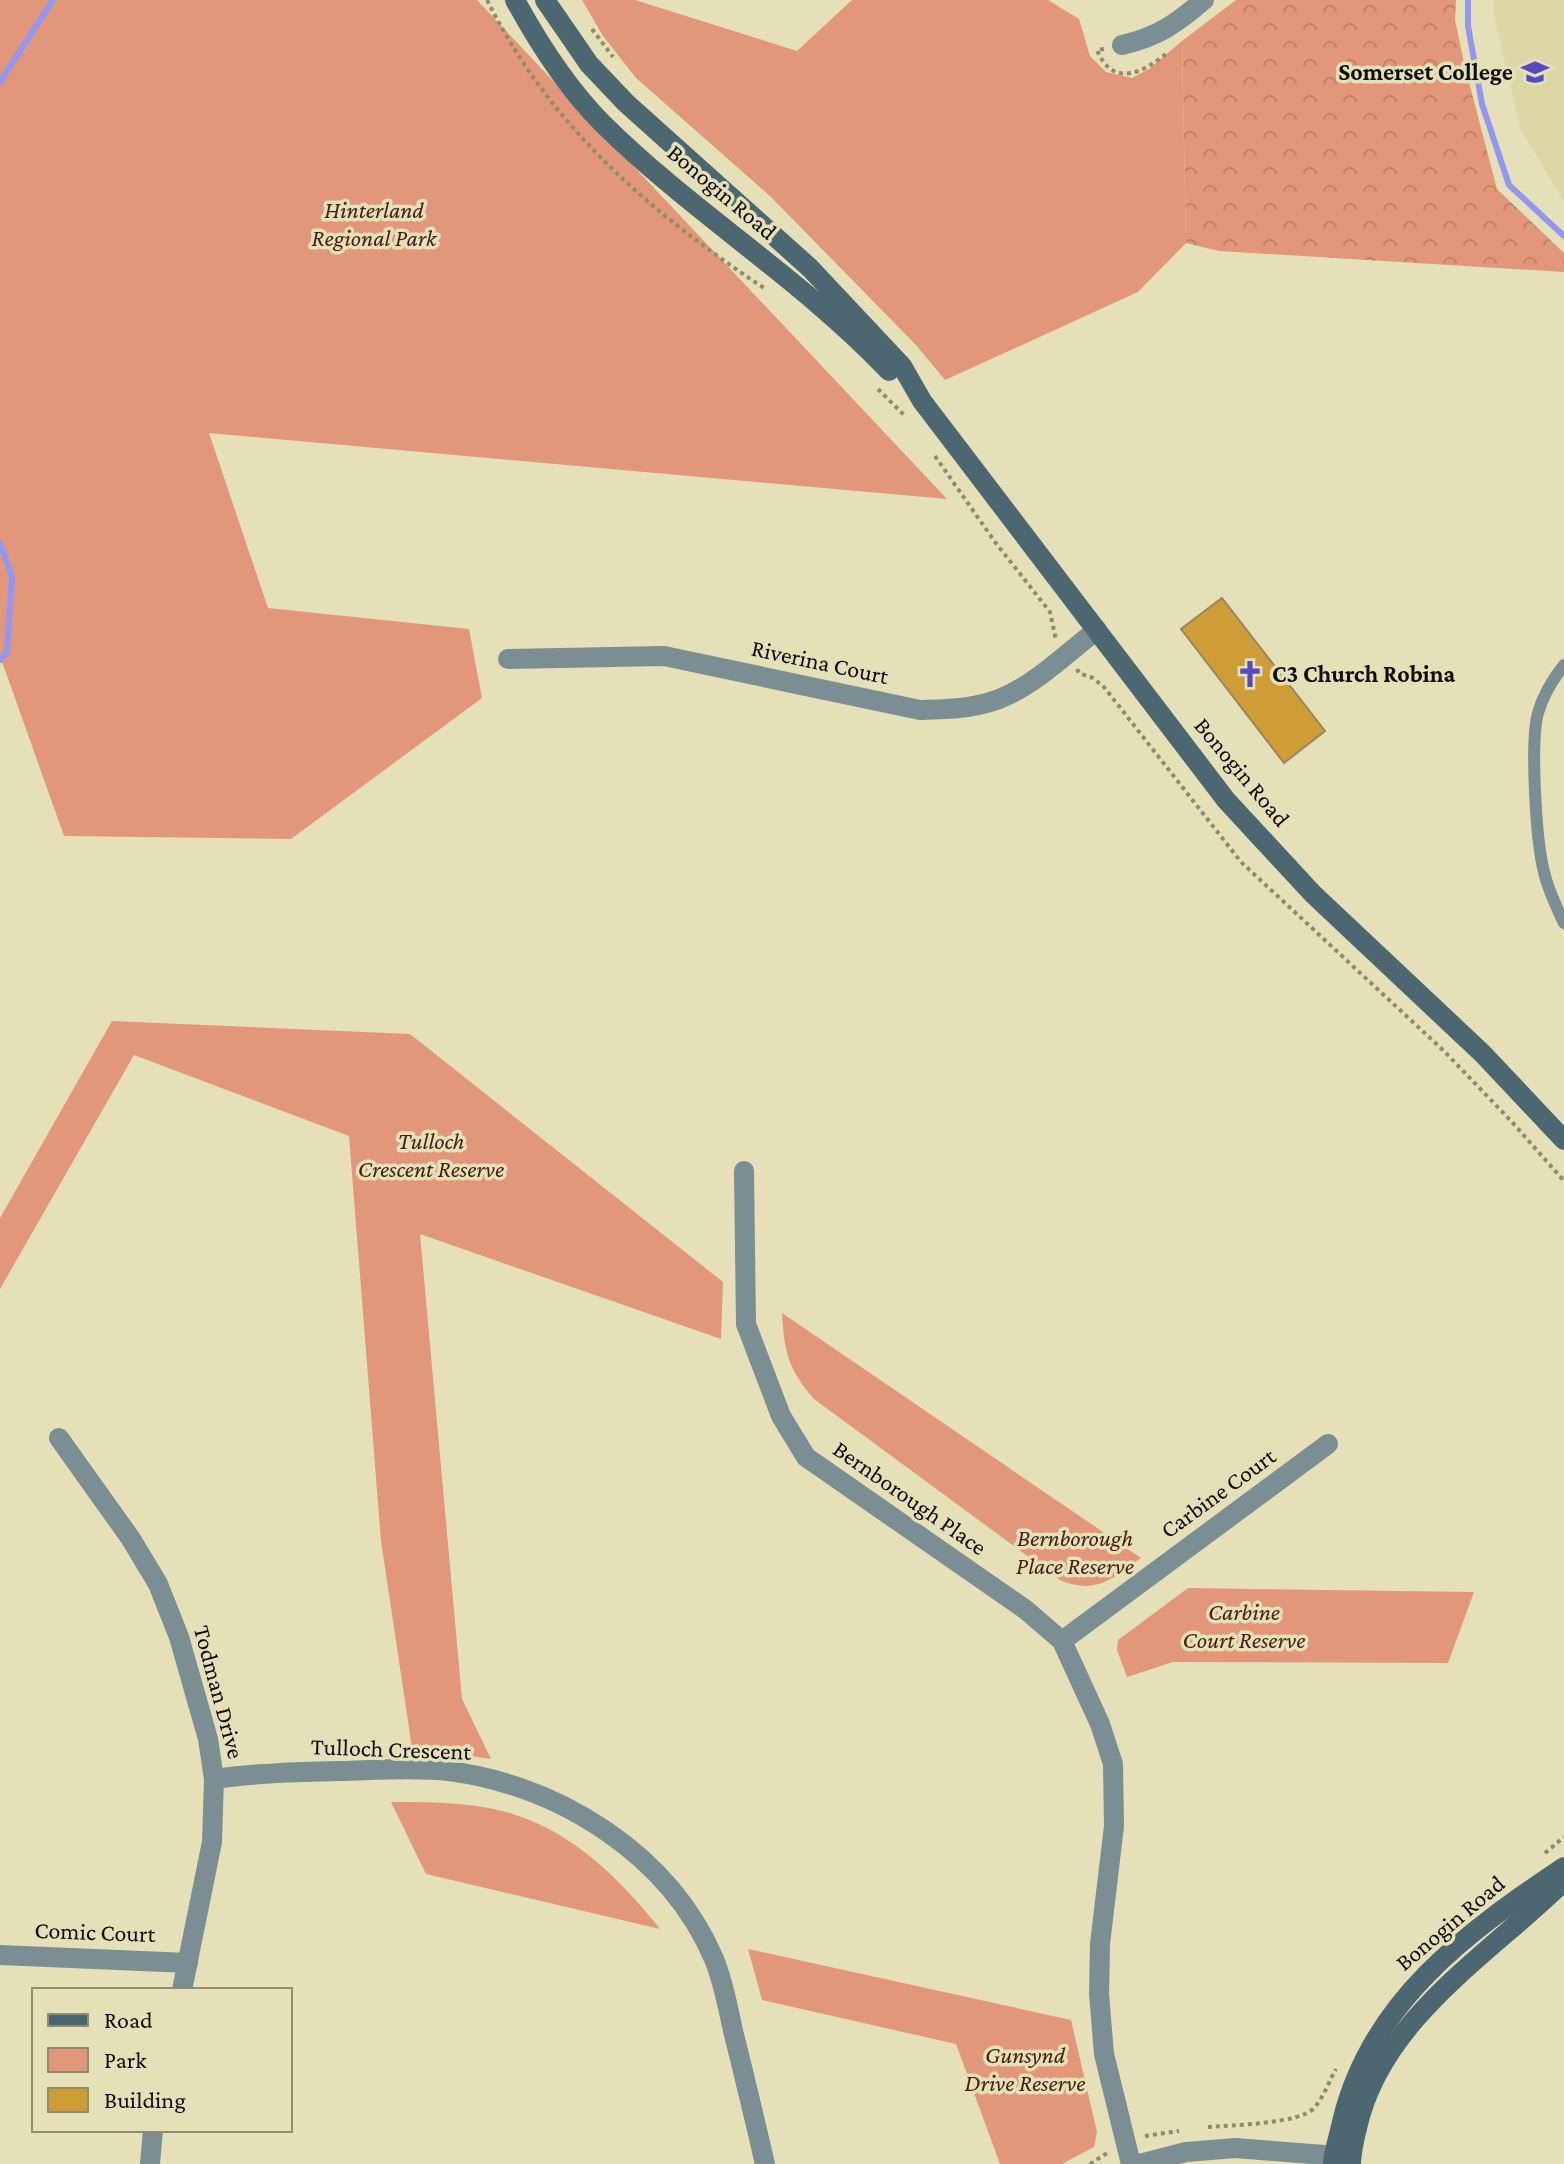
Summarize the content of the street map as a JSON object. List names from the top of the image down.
{
  "streets": {
    "street": [
      "Bonogin Road",
      "Riverina Court",
      "Carbine Court",
      "Bernborough Place",
      "Todman Drive",
      "Tulloch Crescent",
      "Comic Court"
    ]
  },
  "crossings": [
    ["Bonogin Road", "Riverina Court"],
    ["Carbine Court", "Bernborough Place"],
    ["Todman Drive", "Tulloch Crescent"],
    ["Todman Drive", "Comic Court"]
  ],
  "parks": [
    "Hinterland Regional Park",
    "Tulloch Crescent Reserve",
    "Bernborough Place Reserve",
    "Carbine Court Reserve",
    "Gunsynd Drive Reserve"
  ],
  "places": {
    "school or university": ["Somerset College"],
    "church": ["C3 Church Robina"]
  },
  "legend": ["Road", "Park", "Building"]
}
